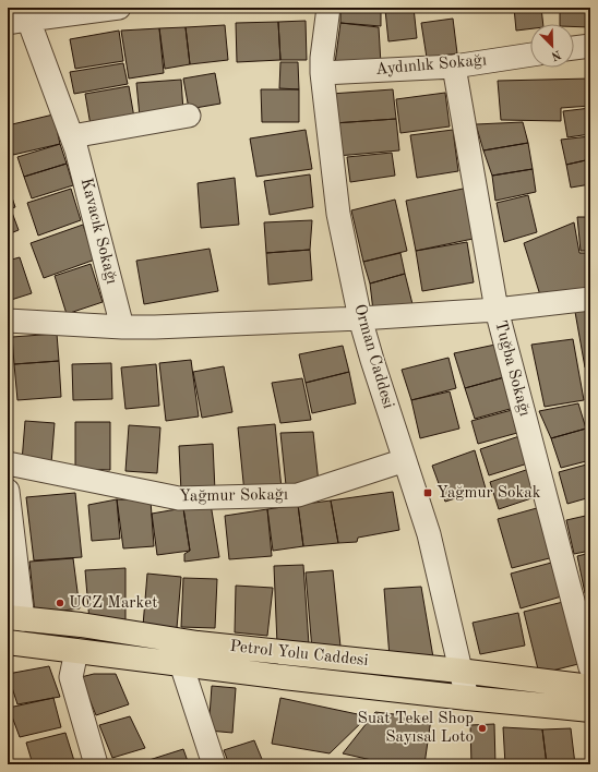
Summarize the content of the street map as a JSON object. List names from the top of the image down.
{
  "streets": {
    "main road": ["Petrol Yolu Caddesi"],
    "street": [
      "Aydınlık Sokağı",
      "Kavacık Sokağı",
      "Orman Caddesi",
      "Tuğba Sokağı",
      "Yağmur Sokağı"
    ]
  },
  "crossings": [
    ["Aydınlık Sokağı", "Orman Caddesi"],
    ["Aydınlık Sokağı", "Tuğba Sokağı"],
    ["Orman Caddesi", "Yağmur Sokağı"],
    ["Orman Caddesi", "Petrol Yolu Caddesi"]
  ],
  "places": {
    "transit": ["Yağmur Sokak"],
    "other": ["UCZ Market", "Suat Tekel Shop Sayısal Loto"]
  },
  "north": "bottom right"
}
